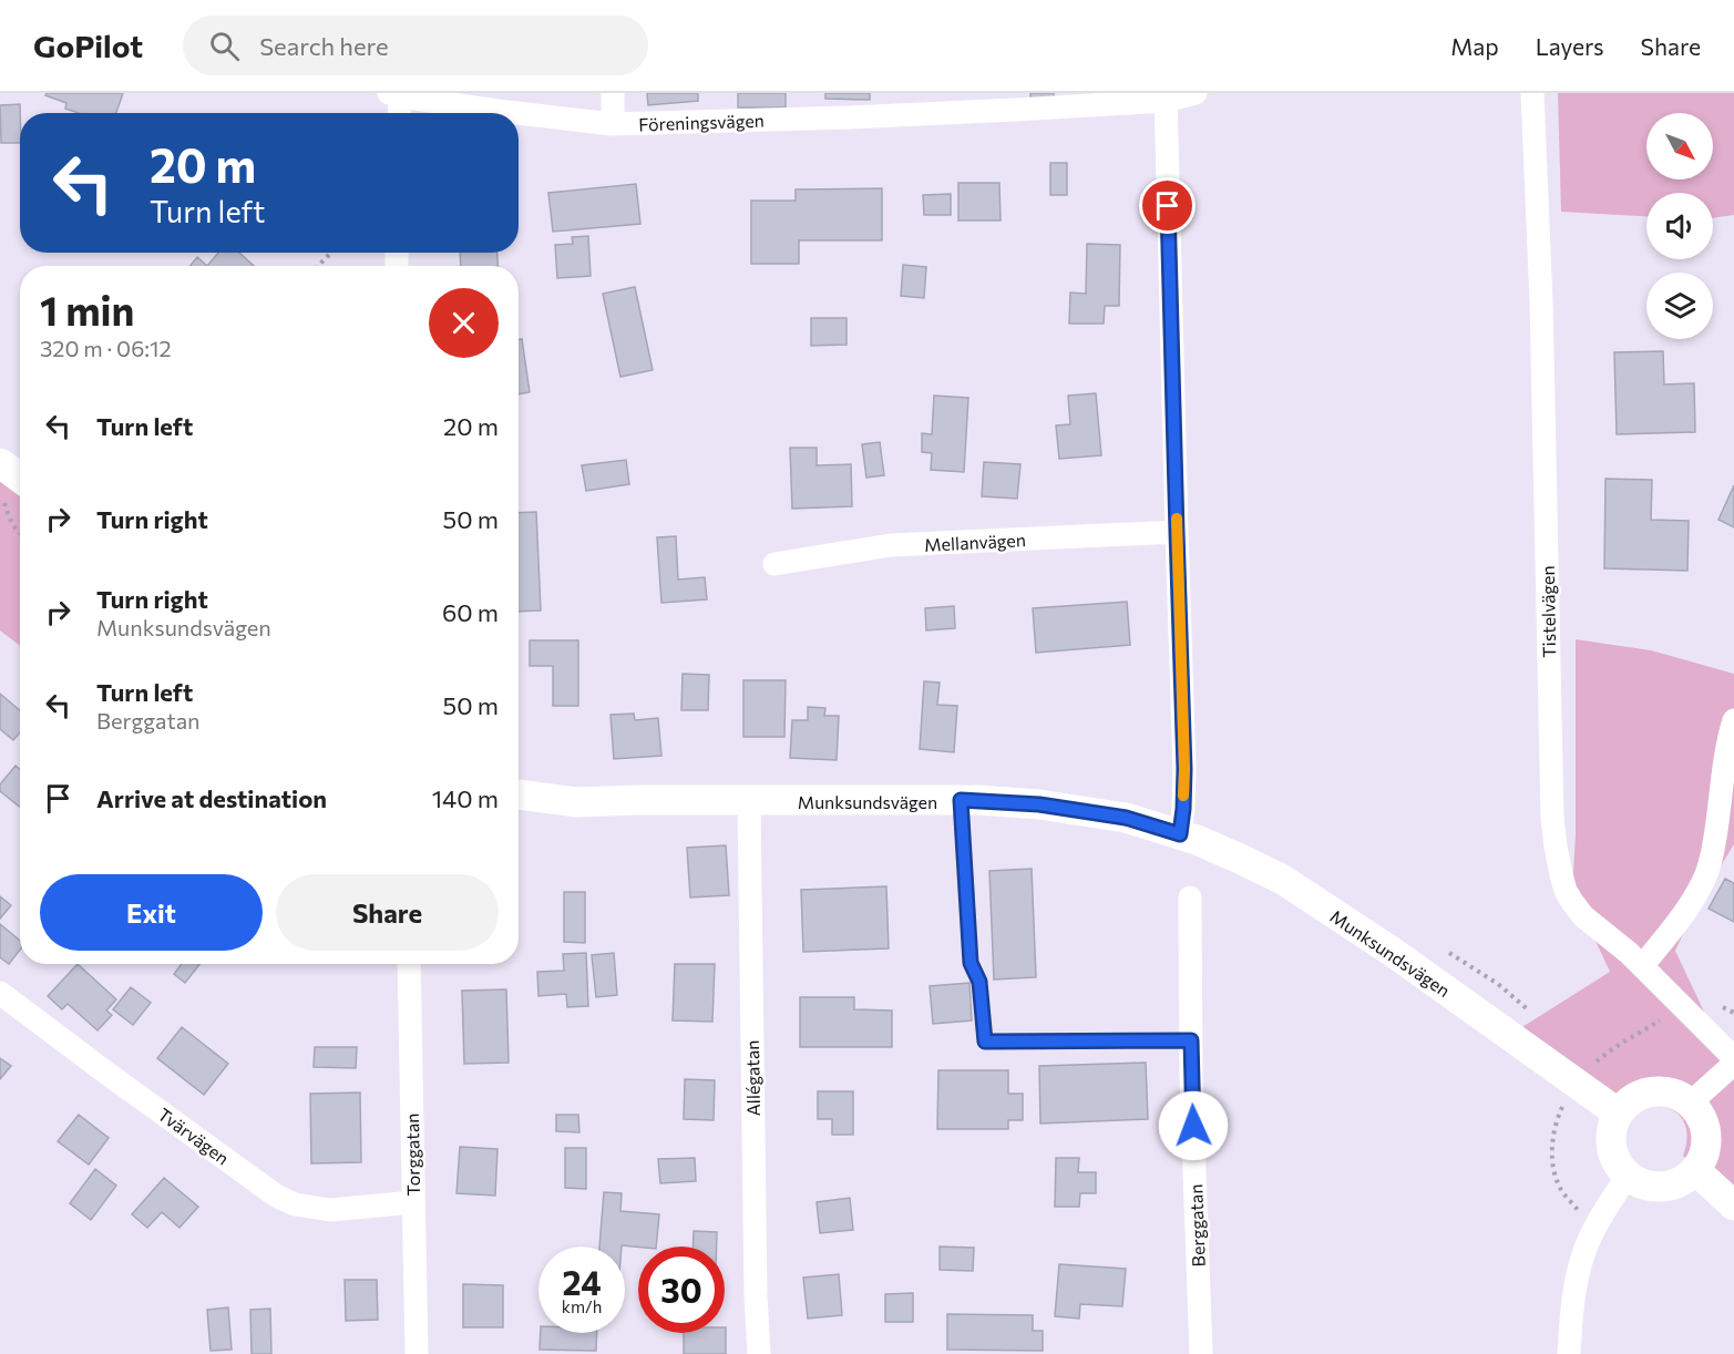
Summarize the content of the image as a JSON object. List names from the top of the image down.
{
  "streets": {
    "street": [
      "Föreningsvägen",
      "Mellanvägen",
      "Tistelvägen",
      "Munksundsvägen",
      "Allégatan",
      "Tvärvägen",
      "Torggatan",
      "Berggatan"
    ]
  },
  "crossings": [
    ["Munksundsvägen", "Allégatan"],
    ["Tvärvägen", "Torggatan"]
  ],
  "north": "bottom right",
  "page": {
    "header": "GoPilot",
    "search": "Search here",
    "nav": ["Map", "Layers", "Share"],
    "turn": ["20 m", "Turn left"],
    "heading": ["1 min", "320 m · 06:12"],
    "list": [
      {
        "name": "Turn left",
        "value": "20 m"
      },
      {
        "name": "Turn right",
        "value": "50 m"
      },
      {
        "name": "Turn right",
        "note": "Munksundsvägen",
        "value": "60 m"
      },
      {
        "name": "Turn left",
        "note": "Berggatan",
        "value": "50 m"
      },
      {
        "name": "Arrive at destination",
        "value": "140 m"
      }
    ],
    "buttons": ["Exit", "Share"],
    "speed": "24 km/h",
    "limit": "30"
  }
}
